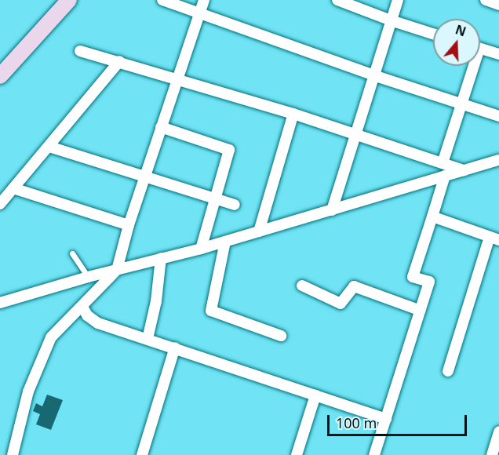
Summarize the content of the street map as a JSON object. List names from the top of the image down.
{
  "scale_bar": "100 m",
  "north": "top"
}
